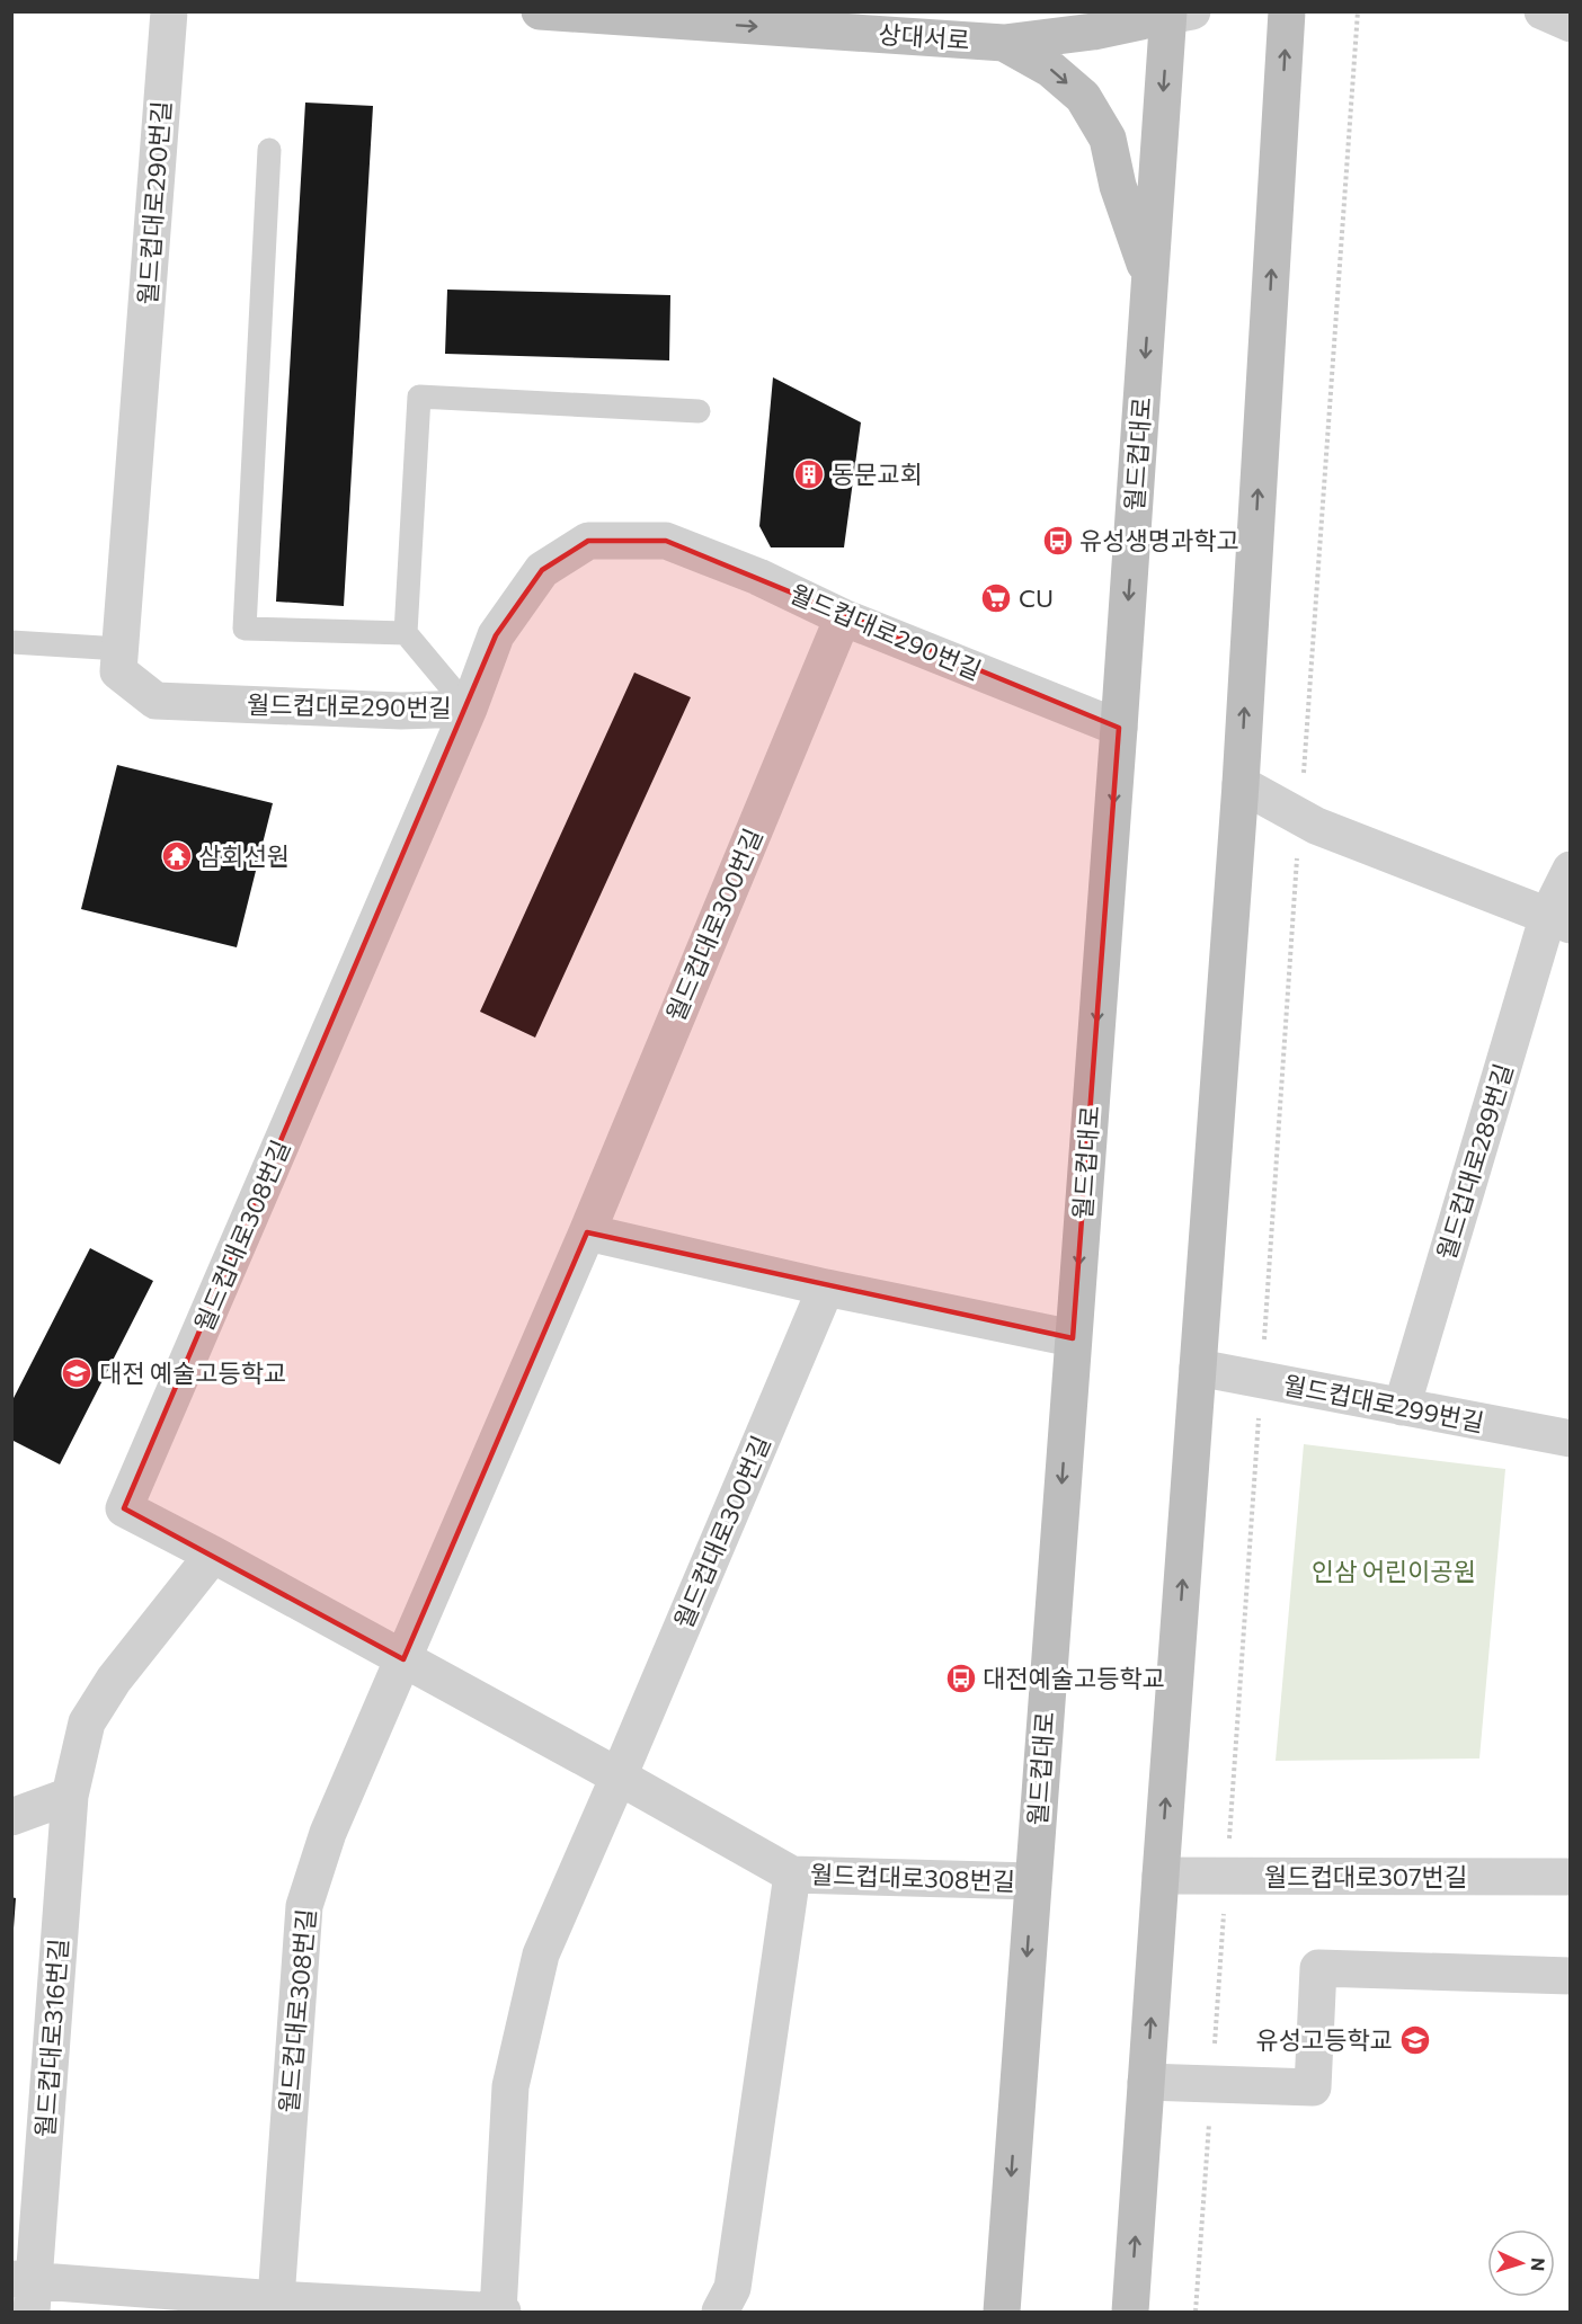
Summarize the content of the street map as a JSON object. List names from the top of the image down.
{
  "streets": {
    "street": [
      "상대서로",
      "월드컵대로290번길",
      "월드컵대로",
      "월드컵대로300번길",
      "월드컵대로289번길",
      "월드컵대로308번길",
      "월드컵대로299번길",
      "월드컵대로307번길",
      "월드컵대로316번길"
    ]
  },
  "crossings": [
    ["상대서로", "월드컵대로"],
    ["월드컵대로290번길", "월드컵대로"],
    ["월드컵대로290번길", "월드컵대로300번길"],
    ["월드컵대로290번길", "월드컵대로308번길"],
    ["월드컵대로", "월드컵대로308번길"],
    ["월드컵대로300번길", "월드컵대로308번길"],
    ["월드컵대로289번길", "월드컵대로299번길"],
    ["월드컵대로308번길", "월드컵대로316번길"]
  ],
  "one_way": ["상대서로"],
  "parks": ["인삼 어린이공원"],
  "places": {
    "building": ["동문교회"],
    "bus stop": ["유성생명과학고", "대전예술고등학교"],
    "supermarket": ["CU"],
    "temple": ["삼회선원"],
    "school or university": ["대전 예술고등학교", "유성고등학교"]
  },
  "north": "right"
}
